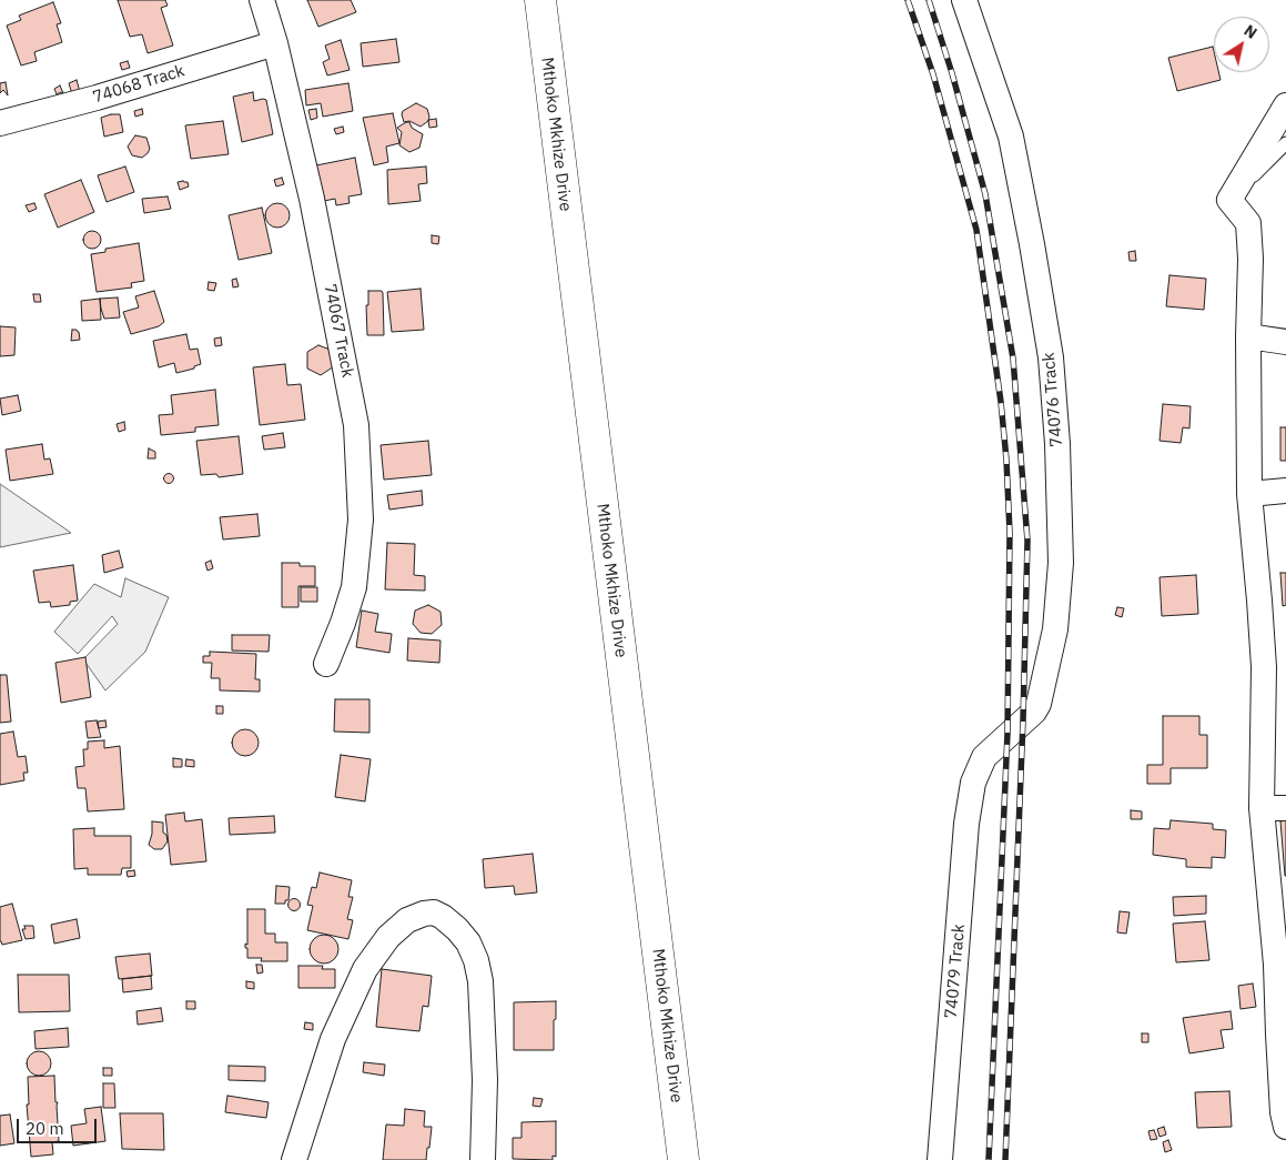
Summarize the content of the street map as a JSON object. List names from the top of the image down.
{
  "streets": {
    "street": [
      "74068 Track",
      "Mthoko Mkhize Drive",
      "74067 Track",
      "74076 Track",
      "74079 Track"
    ]
  },
  "crossings": [
    ["74068 Track", "74067 Track"],
    ["74076 Track", "74079 Track"]
  ],
  "scale_bar": "20 m",
  "north": "top right"
}
